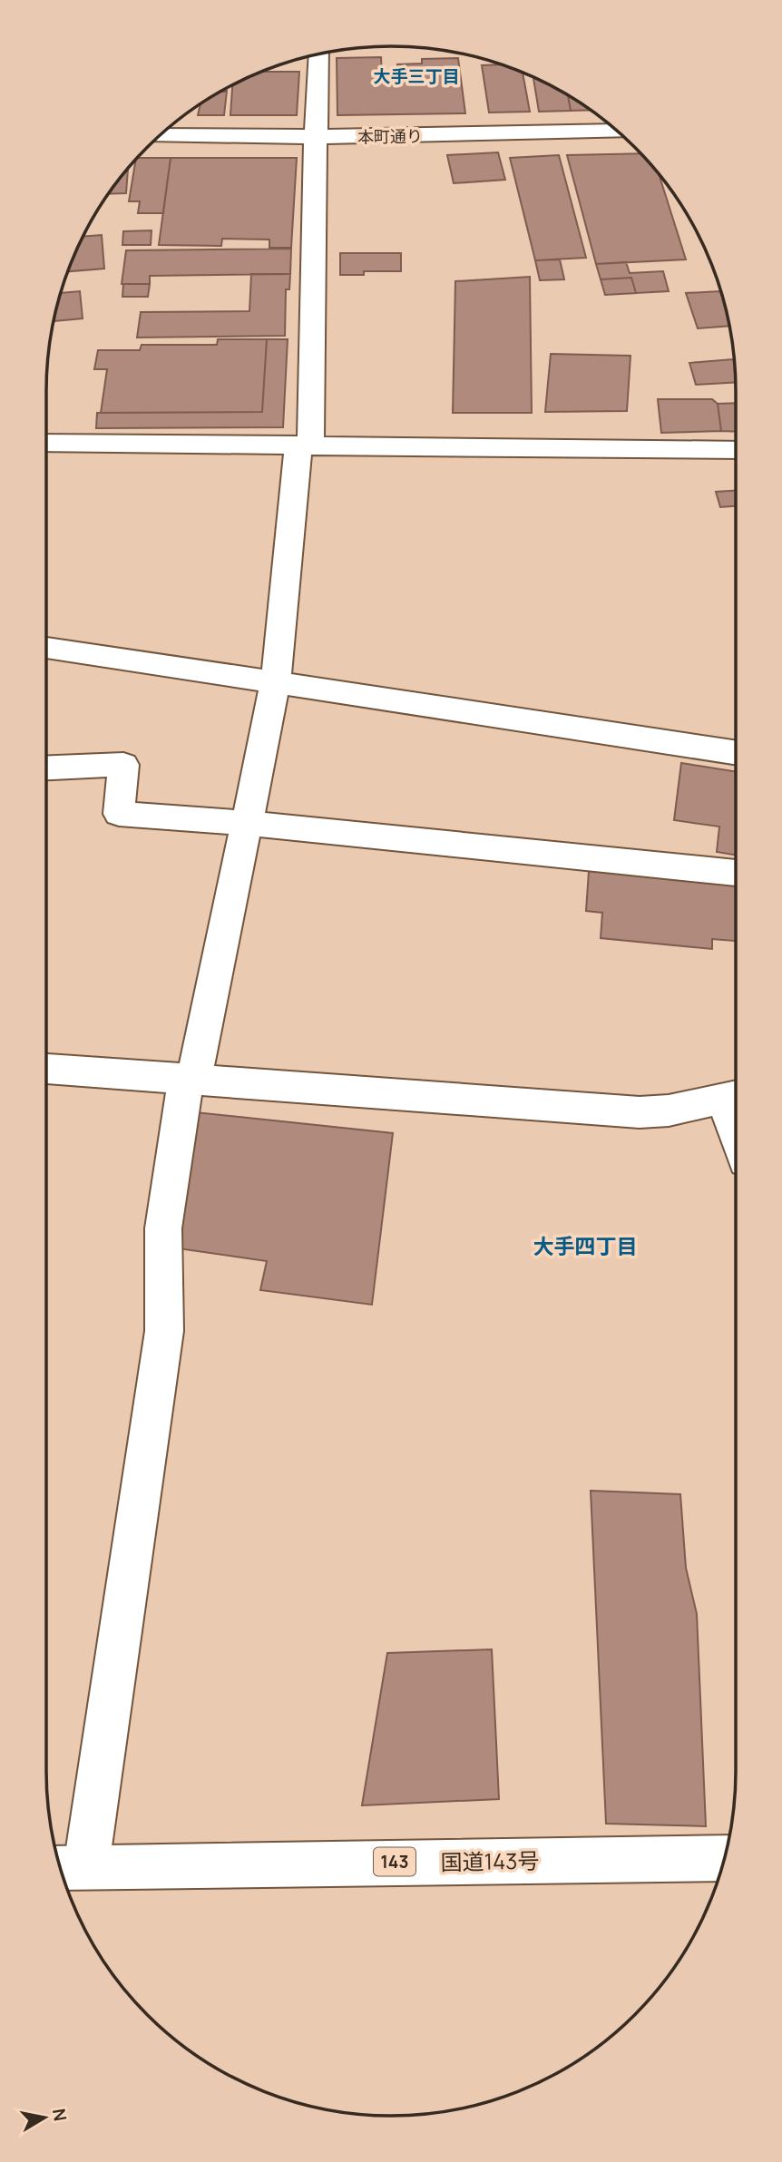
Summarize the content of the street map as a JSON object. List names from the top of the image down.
{
  "streets": {
    "main road": ["本町通り", "国道143号", "143"]
  },
  "districts": ["大手三丁目", "大手四丁目"],
  "north": "right"
}
